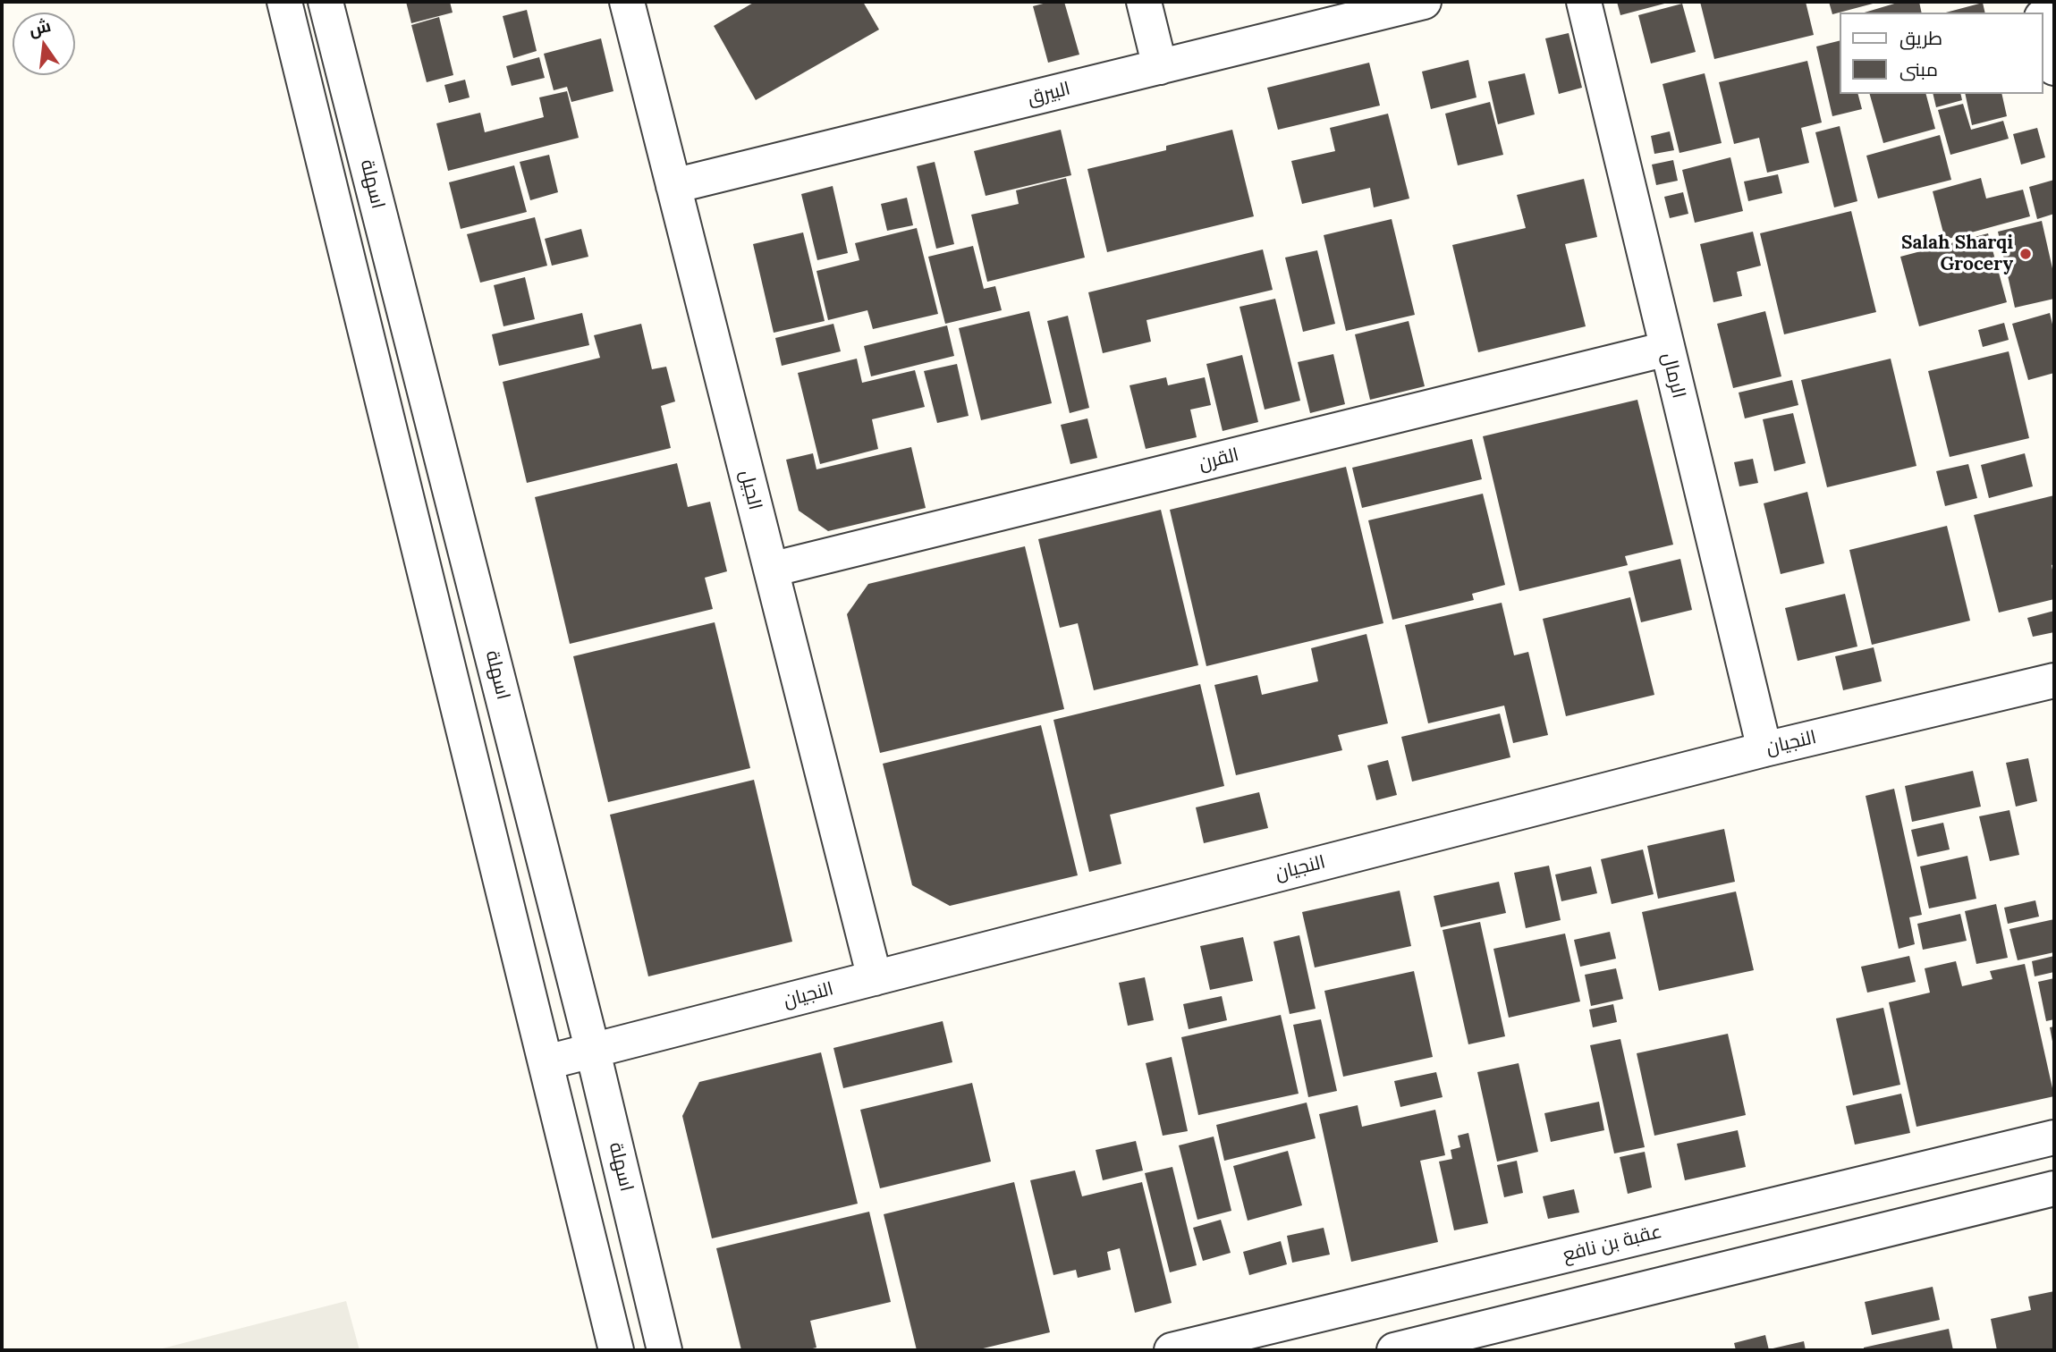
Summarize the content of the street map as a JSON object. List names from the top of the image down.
{
  "streets": {
    "street": [
      "البيرق",
      "اسهلة",
      "الرمال",
      "القرن",
      "الجيل",
      "النجيان",
      "عقبة بن نافع"
    ]
  },
  "crossings": [
    ["البيرق", "الجيل"],
    ["اسهلة", "النجيان"],
    ["الرمال", "القرن"],
    ["الرمال", "النجيان"],
    ["القرن", "الجيل"],
    ["الجيل", "النجيان"]
  ],
  "places": ["Salah Sharqi Grocery"],
  "legend": ["طريق", "مبنى"],
  "north": "top"
}
